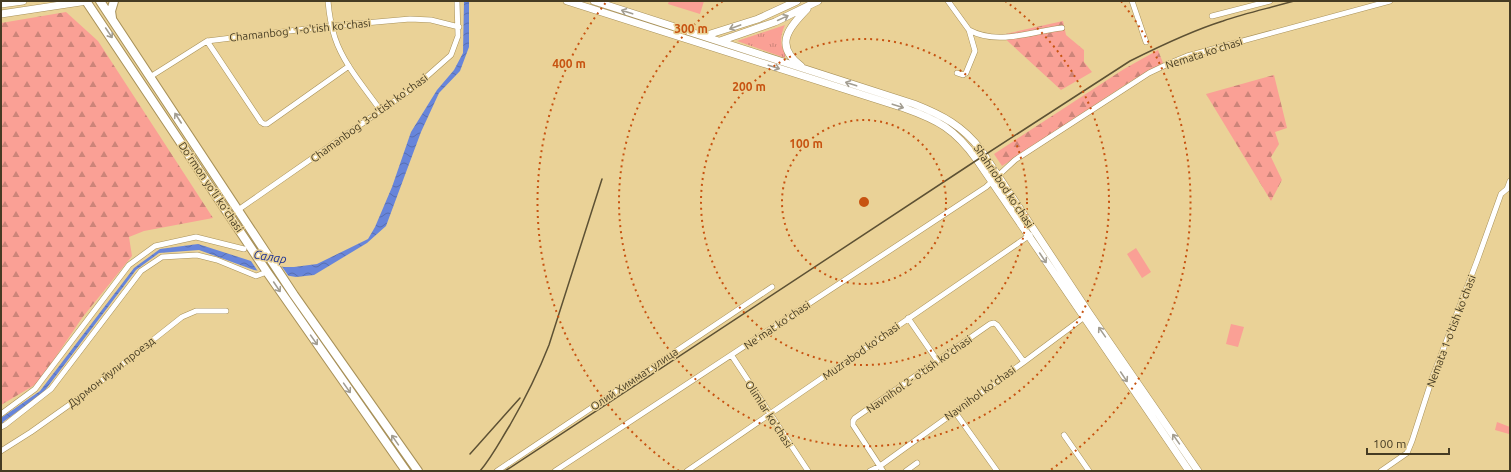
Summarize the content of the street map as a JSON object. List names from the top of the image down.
{
  "streets": {
    "main road": ["Shahriobod ko'chasi", "Do‘rmon yo‘li ko‘chasi"],
    "street": [
      "Chamanbog' 1-o'tish ko'chasi",
      "Nemata ko'chasi",
      "Chamanbog' 3-o'tish ko'chasi",
      "Ne'mat ko'chasi",
      "Nemata 1-o'tish ko'chasi",
      "Muzrabod ko'chasi",
      "Дурмон йули проезд",
      "Navnihol 2- o'tish ko'chasi",
      "Олий Химмат улица",
      "Navnihol ko'chasi",
      "Olimlar ko'chasi"
    ]
  },
  "crossings": [
    ["Chamanbog' 1-o'tish ko'chasi", "Chamanbog' 3-o'tish ko'chasi"],
    ["Chamanbog' 1-o'tish ko'chasi", "Do‘rmon yo‘li ko‘chasi"],
    ["Nemata ko'chasi", "Shahriobod ko'chasi"],
    ["Nemata ko'chasi", "Ne'mat ko'chasi"],
    ["Chamanbog' 3-o'tish ko'chasi", "Do‘rmon yo‘li ko‘chasi"],
    ["Shahriobod ko'chasi", "Ne'mat ko'chasi"],
    ["Shahriobod ko'chasi", "Muzrabod ko'chasi"],
    ["Shahriobod ko'chasi", "Navnihol ko'chasi"],
    ["Ne'mat ko'chasi", "Olimlar ko'chasi"],
    ["Muzrabod ko'chasi", "Olimlar ko'chasi"],
    ["Navnihol 2- o'tish ko'chasi", "Navnihol ko'chasi"]
  ],
  "water": ["Салар"],
  "scale_bar": "100 m",
  "rings": [
    "300 m",
    "400 m",
    "200 m",
    "100 m"
  ]
}
